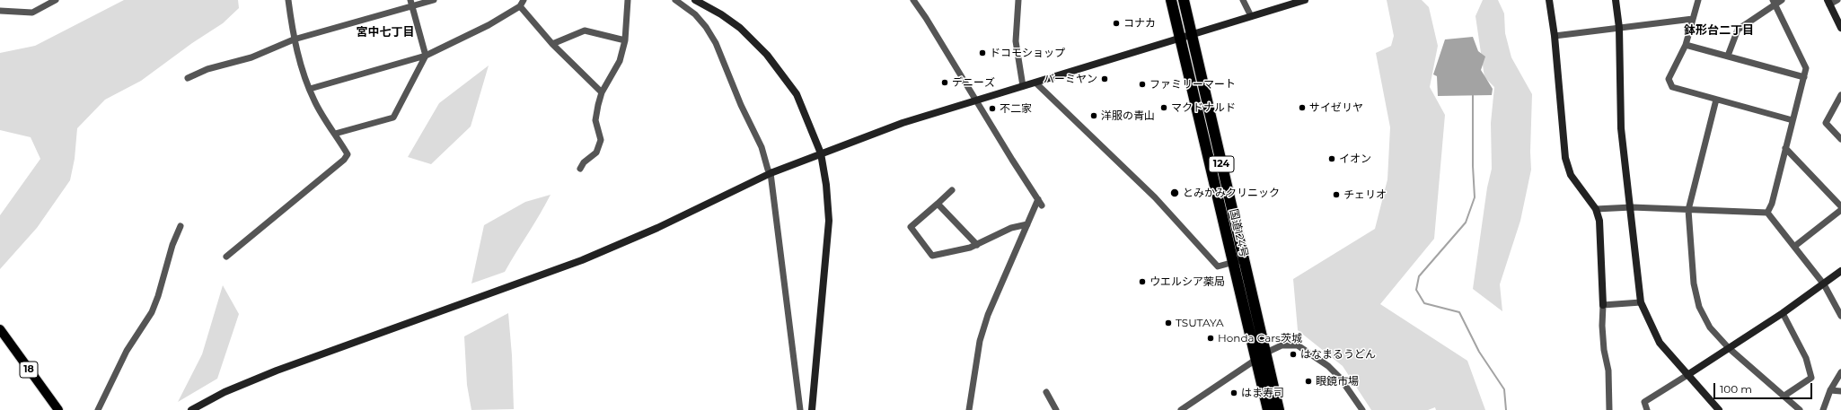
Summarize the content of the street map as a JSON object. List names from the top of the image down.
{
  "streets": {
    "highway": ["124", "国道124号"],
    "main road": ["18"]
  },
  "districts": ["鉢形台二丁目", "宮中七丁目"],
  "places": [
    "コナカ",
    "ドコモショップ",
    "バーミヤン",
    "デニーズ",
    "ファミリーマート",
    "マクドナルド",
    "サイゼリヤ",
    "不二家",
    "洋服の青山",
    "イオン",
    "とみかみクリニック",
    "チェリオ",
    "ウエルシア薬局",
    "TSUTAYA",
    "Honda Cars茨城",
    "はなまるうどん",
    "眼鏡市場",
    "はま寿司"
  ],
  "scale_bar": "100 m"
}
